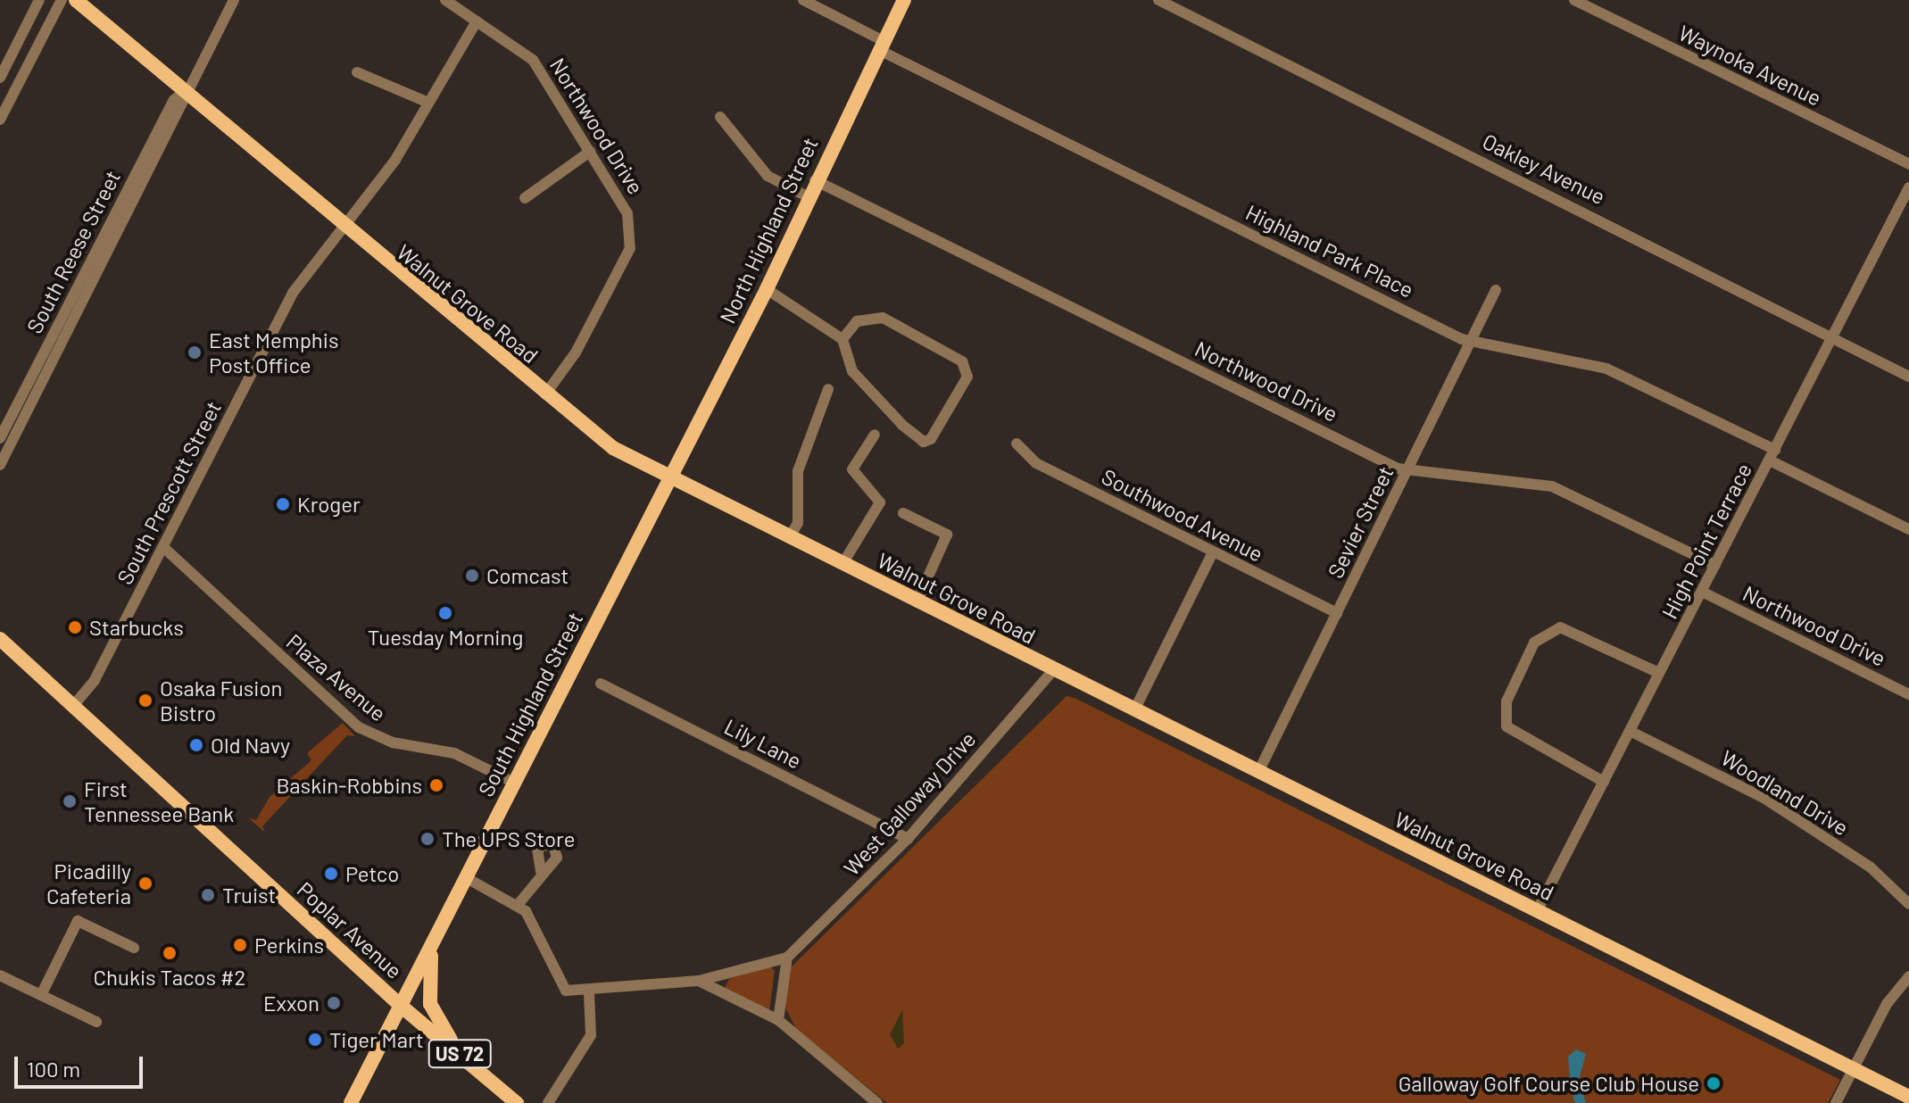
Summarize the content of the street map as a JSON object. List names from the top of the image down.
{
  "streets": {
    "main road": [
      "North Highland Street",
      "Walnut Grove Road",
      "South Highland Street",
      "Poplar Avenue",
      "US 72"
    ],
    "street": [
      "Waynoka Avenue",
      "Northwood Drive",
      "Oakley Avenue",
      "Highland Park Place",
      "South Reese Street",
      "South Prescott Street",
      "Southwood Avenue",
      "Sevier Street",
      "High Point Terrace",
      "Plaza Avenue",
      "Lily Lane",
      "Woodland Drive",
      "West Galloway Drive"
    ]
  },
  "crossings": [
    ["Northwood Drive", "North Highland Street"],
    ["Northwood Drive", "Walnut Grove Road"],
    ["Northwood Drive", "South Prescott Street"],
    ["Northwood Drive", "Sevier Street"],
    ["Northwood Drive", "High Point Terrace"],
    ["Oakley Avenue", "High Point Terrace"],
    ["North Highland Street", "Highland Park Place"],
    ["North Highland Street", "Walnut Grove Road"],
    ["North Highland Street", "South Highland Street"],
    ["Highland Park Place", "Sevier Street"],
    ["Highland Park Place", "High Point Terrace"],
    ["Walnut Grove Road", "South Prescott Street"],
    ["Walnut Grove Road", "Sevier Street"],
    ["Walnut Grove Road", "High Point Terrace"],
    ["Walnut Grove Road", "South Highland Street"],
    ["Walnut Grove Road", "West Galloway Drive"],
    ["South Prescott Street", "Plaza Avenue"],
    ["South Prescott Street", "Poplar Avenue"],
    ["Southwood Avenue", "Sevier Street"],
    ["High Point Terrace", "Woodland Drive"],
    ["Plaza Avenue", "South Highland Street"],
    ["South Highland Street", "Poplar Avenue"],
    ["Lily Lane", "West Galloway Drive"]
  ],
  "places": [
    "East Memphis Post Office",
    "Kroger",
    "Comcast",
    "Tuesday Morning",
    "Starbucks",
    "Osaka Fusion Bistro",
    "Old Navy",
    "Baskin-Robbins",
    "First Tennessee Bank",
    "The UPS Store",
    "Petco",
    "Picadilly Cafeteria",
    "Truist",
    "Perkins",
    "Chukis Tacos #2",
    "Exxon",
    "Tiger Mart",
    "Galloway Golf Course Club House"
  ],
  "scale_bar": "100 m"
}
